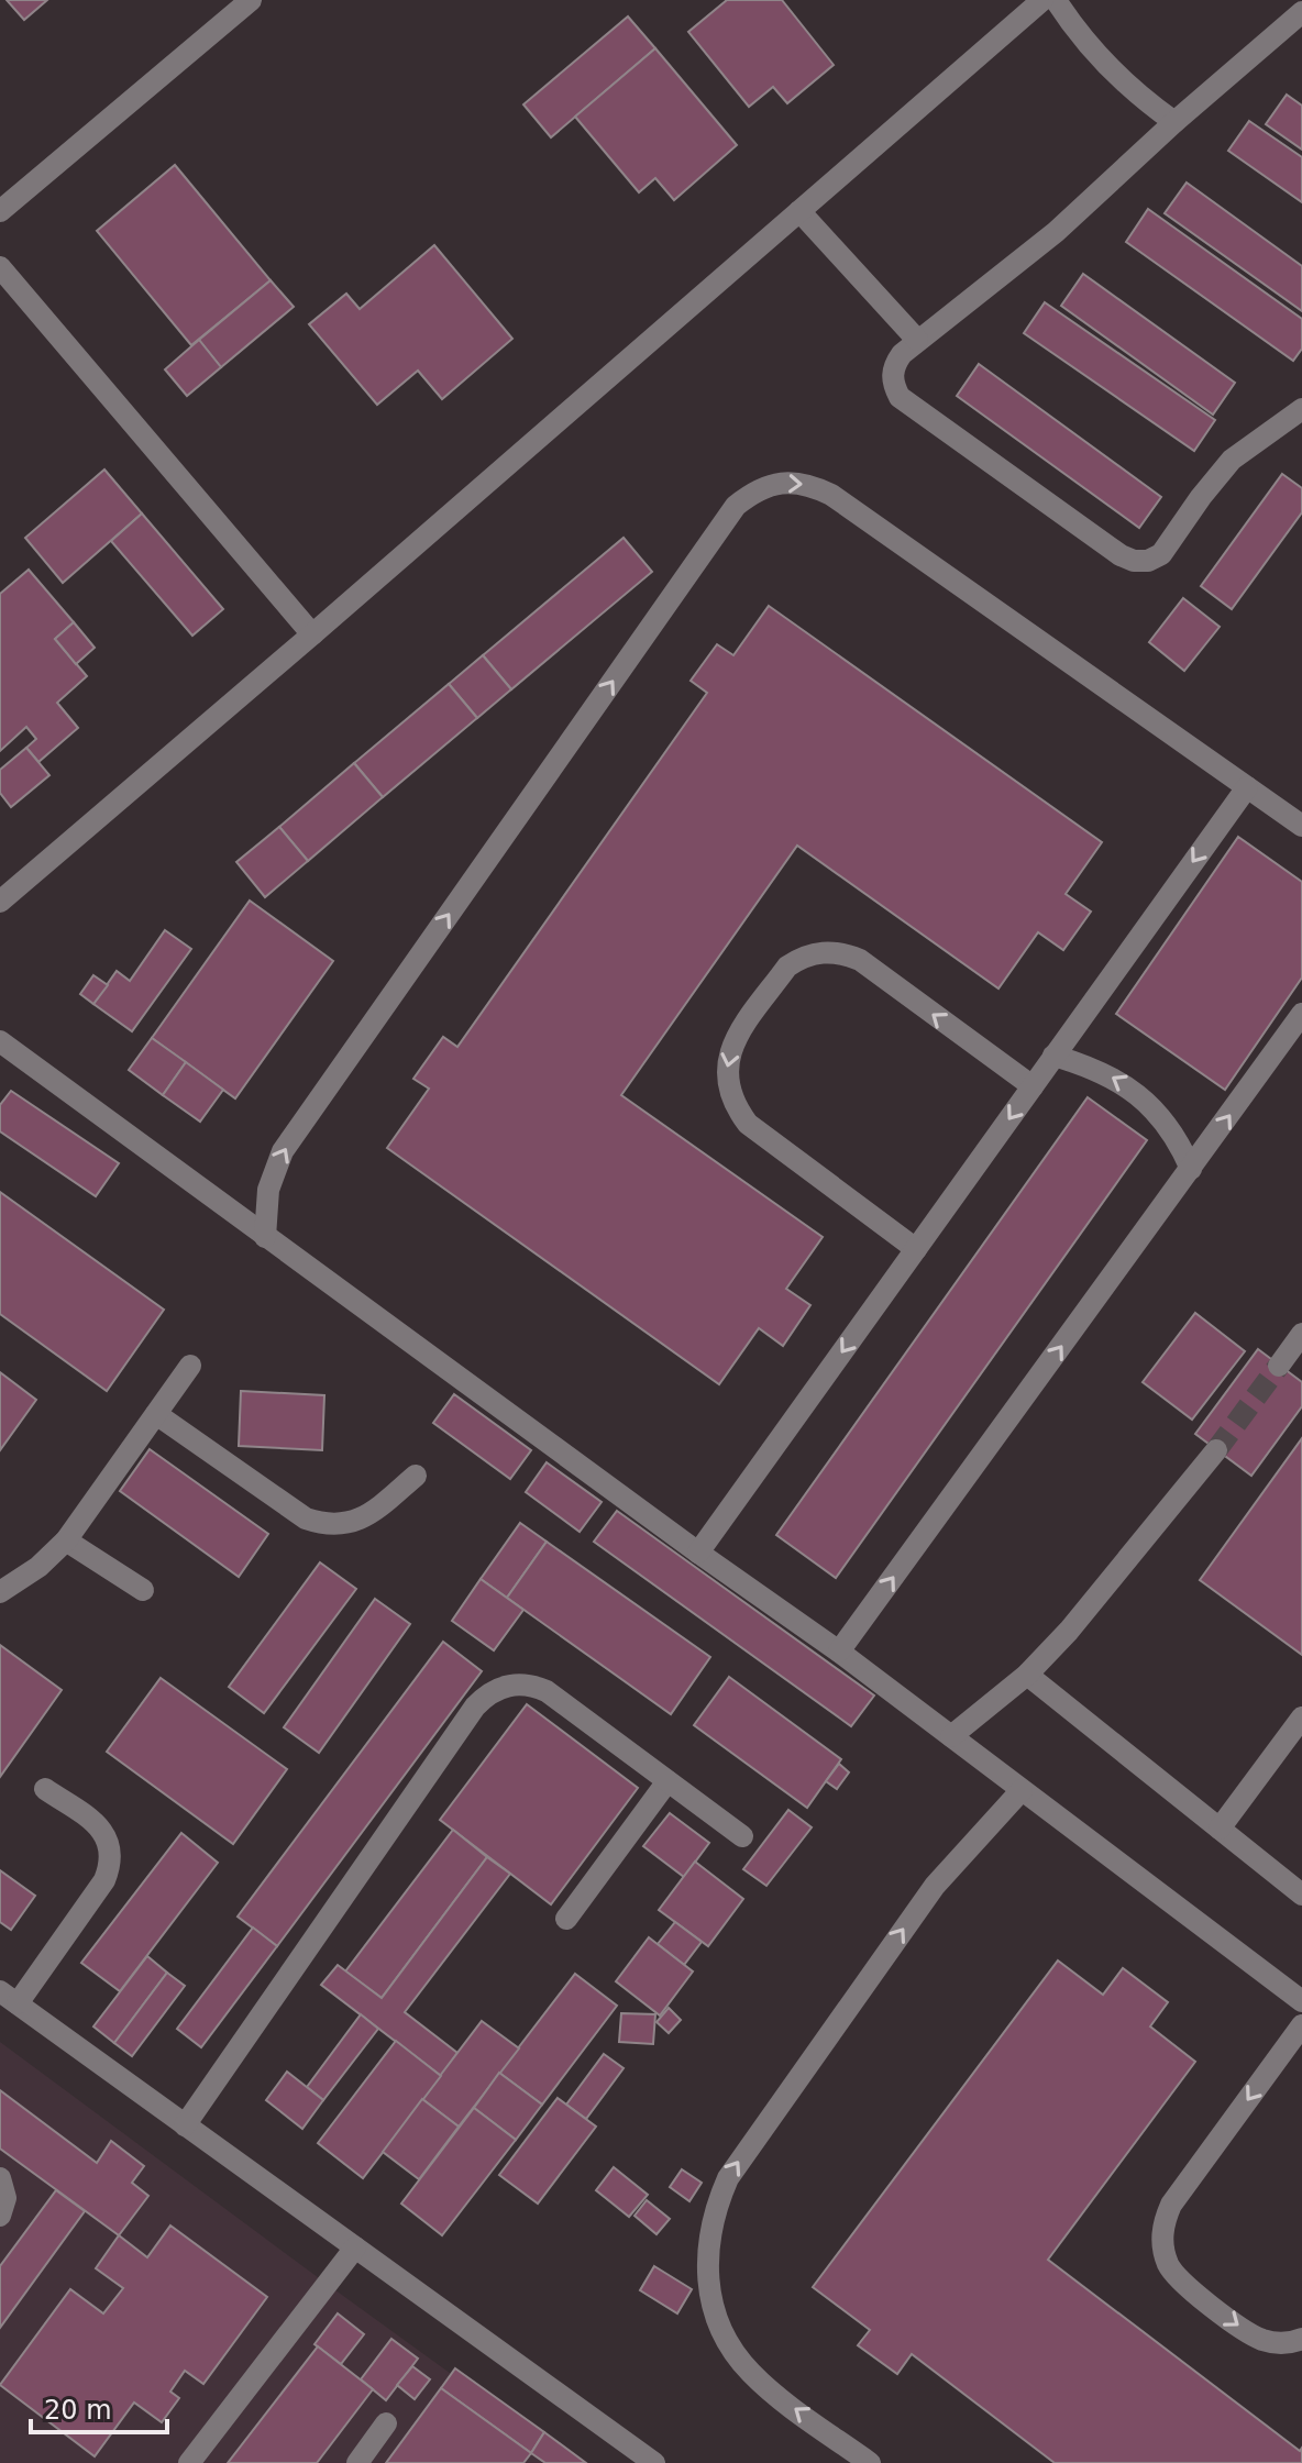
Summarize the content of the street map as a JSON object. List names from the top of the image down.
{
  "scale_bar": "20 m"
}
